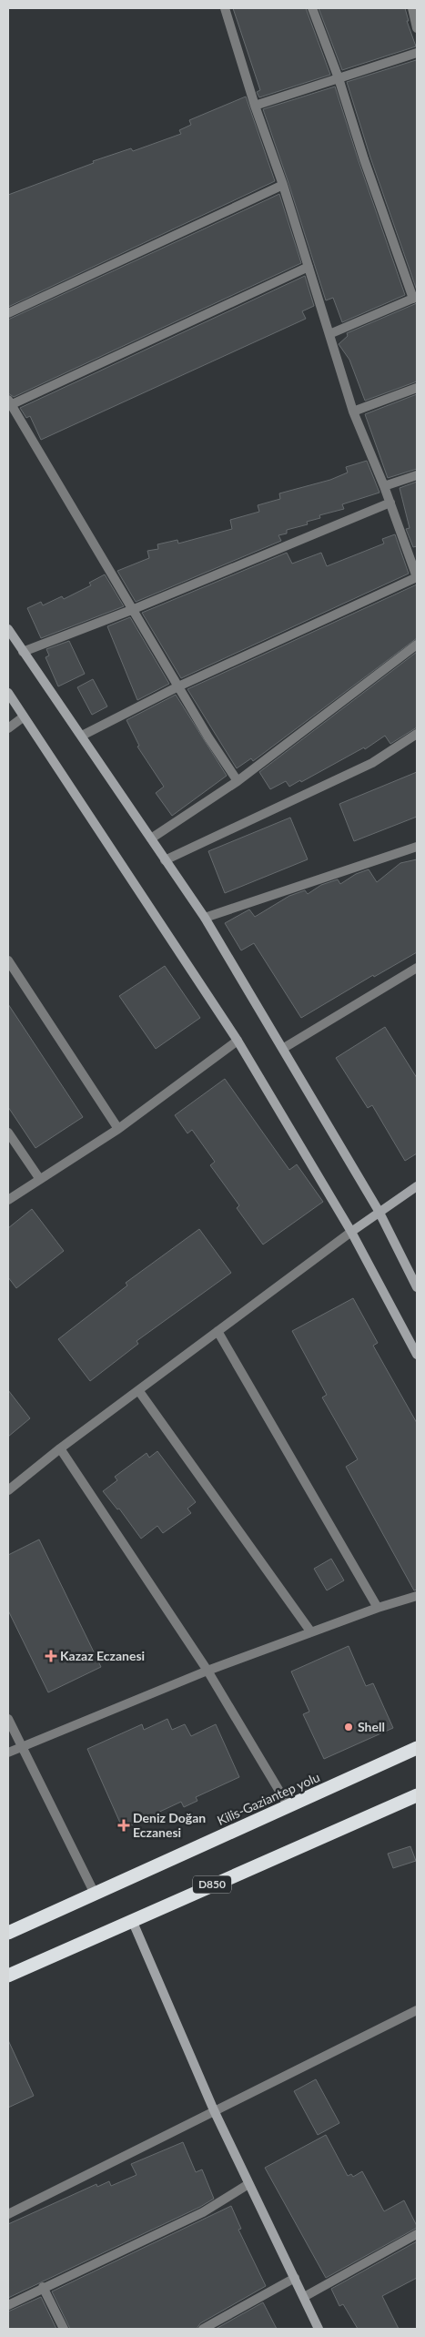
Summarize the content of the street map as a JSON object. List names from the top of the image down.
{
  "streets": {
    "highway": ["Kilis-Gaziantep yolu", "D850"]
  },
  "places": {
    "health": ["Kazaz Eczanesi", "Deniz Doğan Eczanesi"],
    "other": ["Shell"]
  }
}
